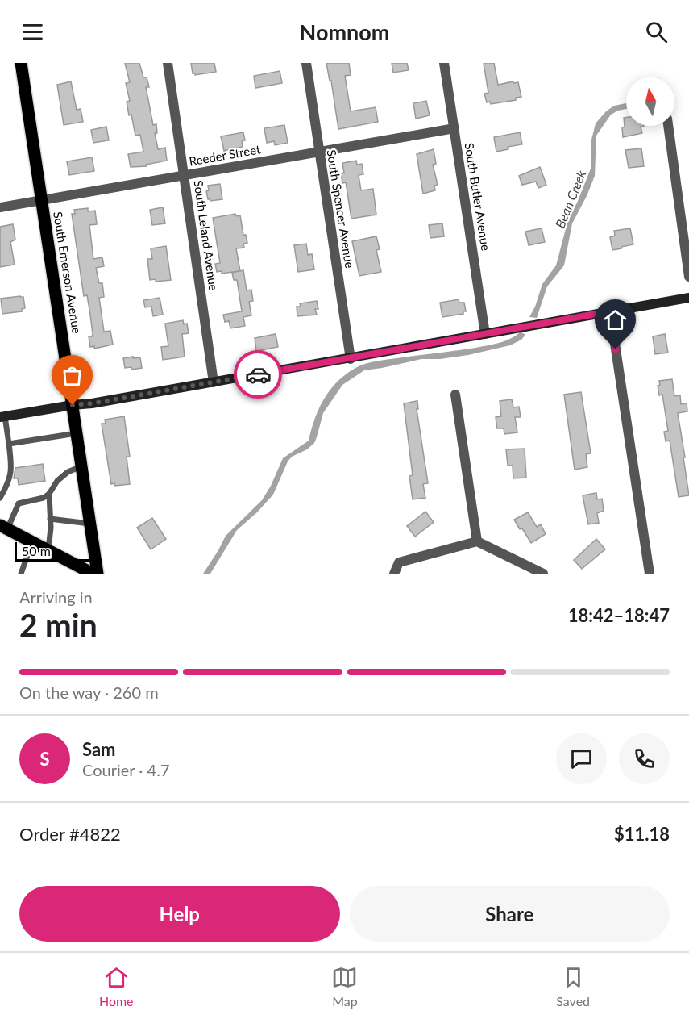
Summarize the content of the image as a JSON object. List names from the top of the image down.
{
  "streets": {
    "main road": ["South Emerson Avenue"],
    "street": [
      "Reeder Street",
      "South Butler Avenue",
      "South Spencer Avenue",
      "South Leland Avenue"
    ]
  },
  "crossings": [
    ["Reeder Street", "South Butler Avenue"],
    ["Reeder Street", "South Spencer Avenue"],
    ["Reeder Street", "South Leland Avenue"],
    ["Reeder Street", "South Emerson Avenue"]
  ],
  "water": ["Bean Creek"],
  "scale_bar": "50 m",
  "north": "top",
  "page": {
    "header": "Nomnom",
    "scale": "50 m",
    "heading": ["2 min", "Arriving in", "18:42–18:47"],
    "panel": [
      "Sam",
      "Courier · 4.7",
      "Order #4822",
      "$11.18"
    ],
    "bar": "On the way · 260 m",
    "round": "S",
    "buttons": ["Help", "Share"],
    "tabs": ["Home", "Map", "Saved"]
  }
}
